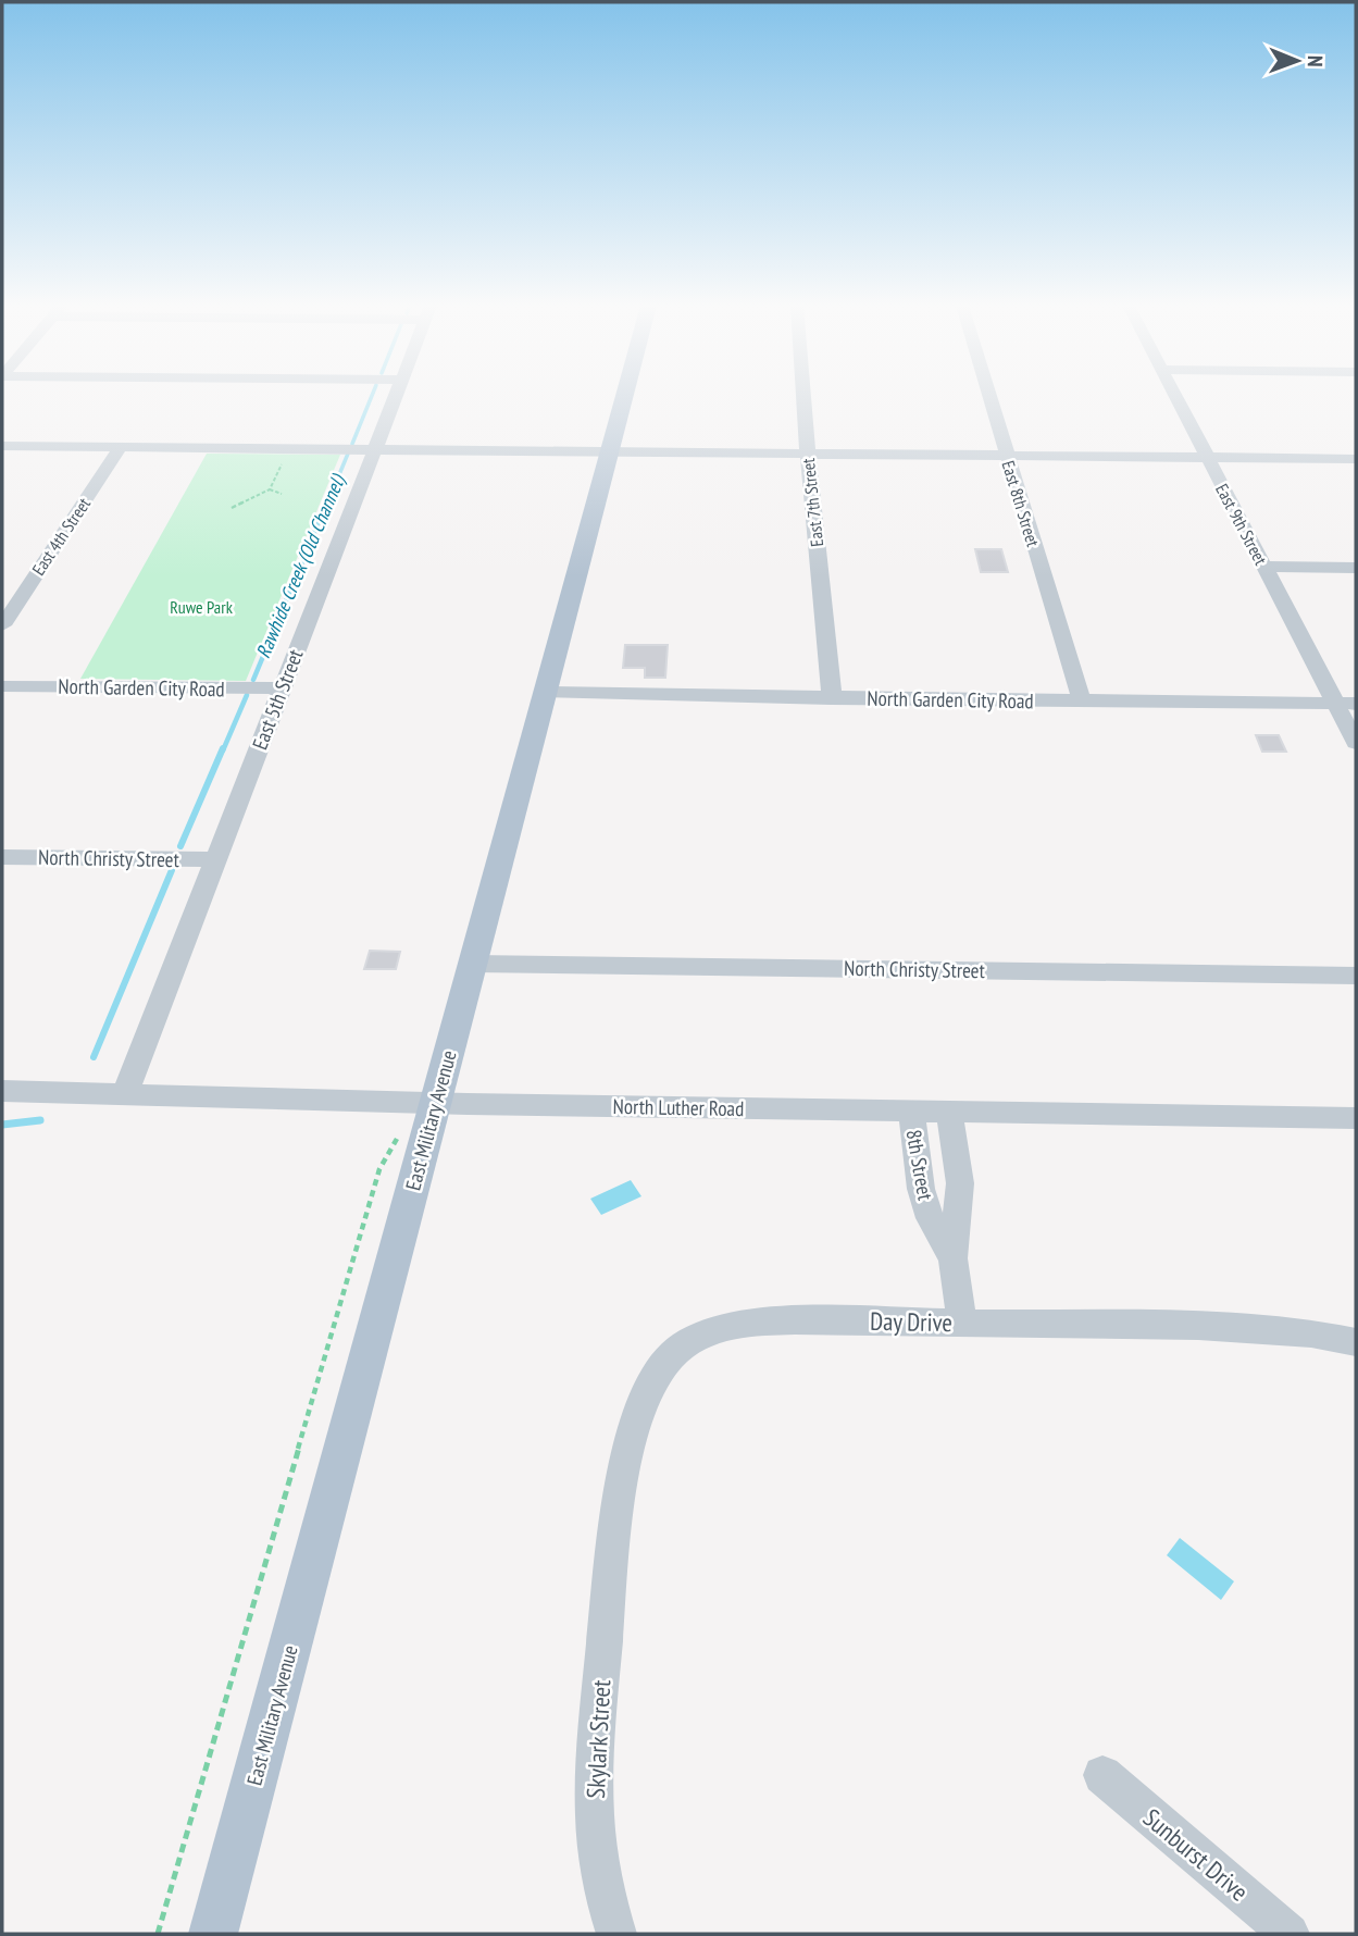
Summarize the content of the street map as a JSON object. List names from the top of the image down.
{
  "streets": {
    "main road": ["East Military Avenue"],
    "street": [
      "East 7th Street",
      "East 8th Street",
      "East 9th Street",
      "East 4th Street",
      "North Garden City Road",
      "East 5th Street",
      "North Christy Street",
      "North Luther Road",
      "8th Street",
      "Day Drive",
      "Skylark Street",
      "Sunburst Drive"
    ]
  },
  "crossings": [
    ["East 7th Street", "North Garden City Road"],
    ["East 8th Street", "North Garden City Road"],
    ["East 9th Street", "North Garden City Road"],
    ["North Garden City Road", "East 5th Street"],
    ["North Garden City Road", "East Military Avenue"],
    ["East 5th Street", "North Christy Street"],
    ["East 5th Street", "North Luther Road"],
    ["North Christy Street", "East Military Avenue"],
    ["North Luther Road", "East Military Avenue"],
    ["North Luther Road", "8th Street"],
    ["8th Street", "Day Drive"],
    ["Day Drive", "Skylark Street"]
  ],
  "water": ["Rawhide Creek (Old Channel)"],
  "parks": ["Ruwe Park"],
  "north": "right"
}
